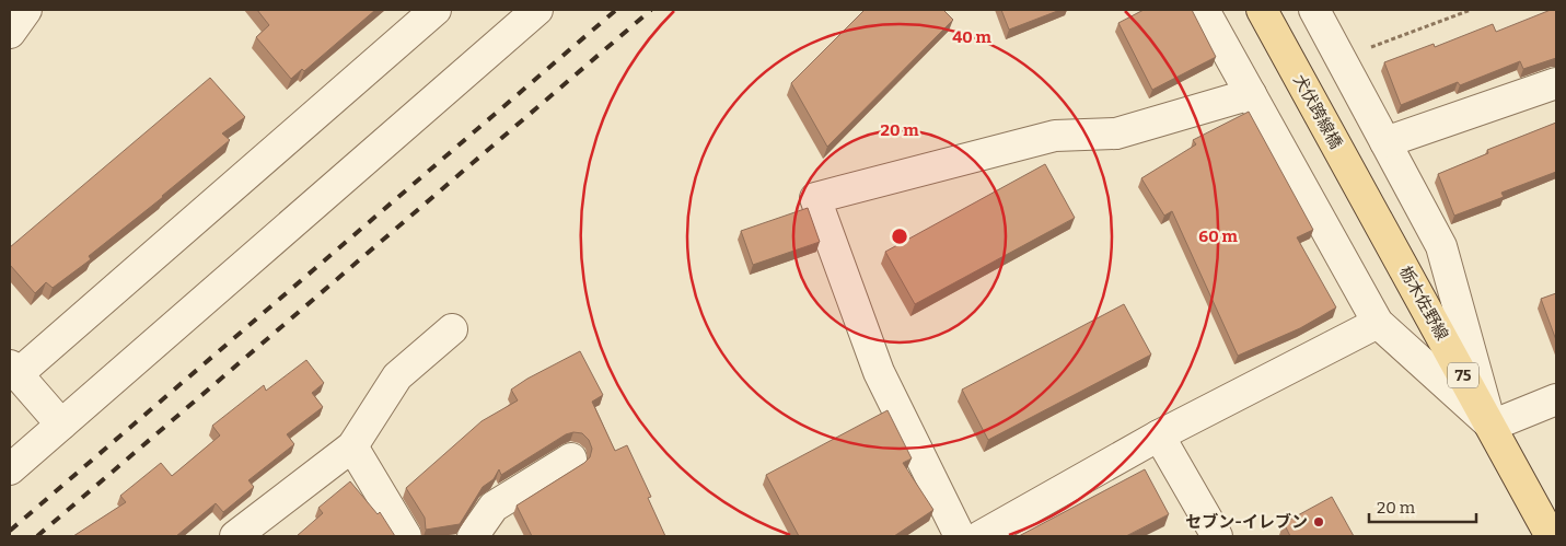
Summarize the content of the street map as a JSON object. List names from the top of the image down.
{
  "streets": {
    "main road": ["犬伏跨線橋", "栃木佐野線", "75"]
  },
  "crossings": [
    ["犬伏跨線橋", "栃木佐野線"]
  ],
  "places": ["セブン-イレブン"],
  "scale_bar": "20 m",
  "rings": ["40 m", "20 m", "60 m"]
}
